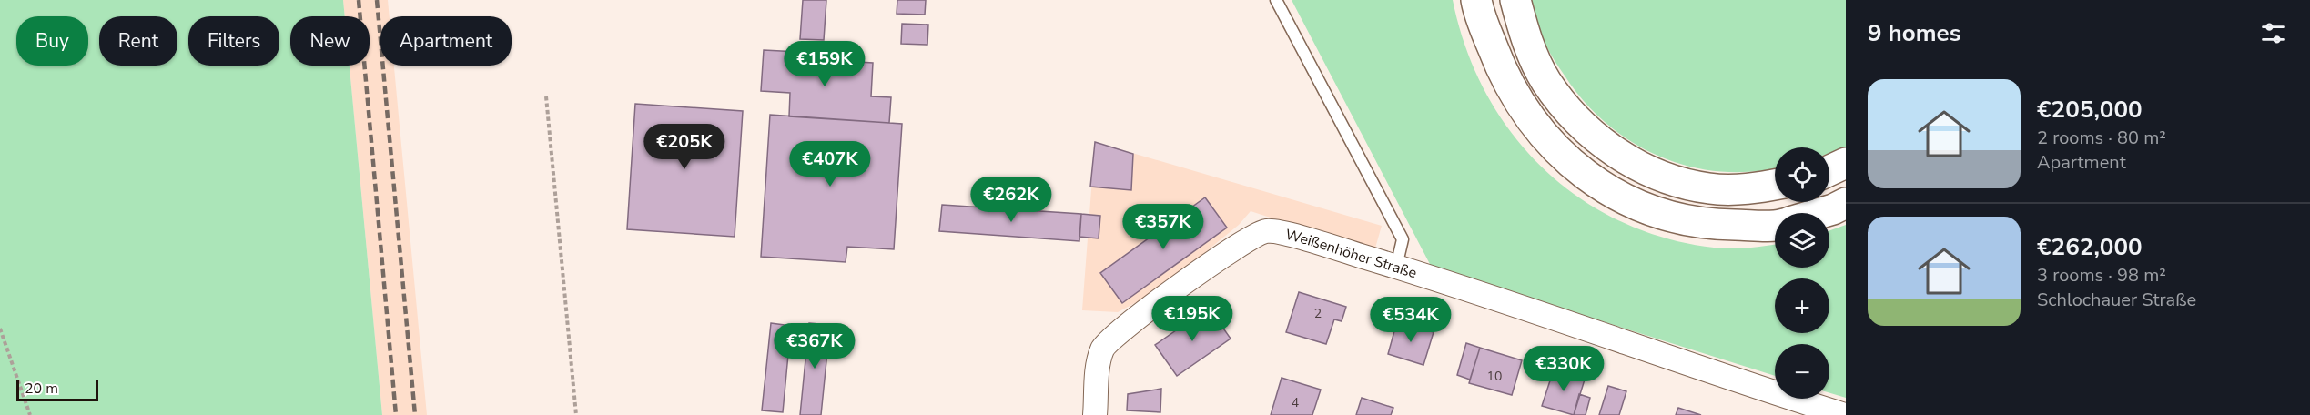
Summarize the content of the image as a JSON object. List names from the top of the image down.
{
  "streets": {
    "street": ["Weißenhöher Straße"]
  },
  "house_numbers": ["2", "10", "4"],
  "scale_bar": "20 m",
  "page": {
    "heading": "9 homes",
    "chip": [
      "Buy",
      "Rent",
      "Filters",
      "New",
      "Apartment"
    ],
    "price": [
      "€159K",
      "€205K",
      "€407K",
      "€262K",
      "€357K",
      "€195K",
      "€534K",
      "€367K",
      "€330K"
    ],
    "list": [
      {
        "name": "€205,000",
        "note": "2 rooms · 80 m² · Apartment"
      },
      {
        "name": "€262,000",
        "note": "3 rooms · 98 m² · Schlochauer Straße"
      }
    ],
    "map_buttons": ["+", "−"],
    "scale": "20 m"
  }
}
